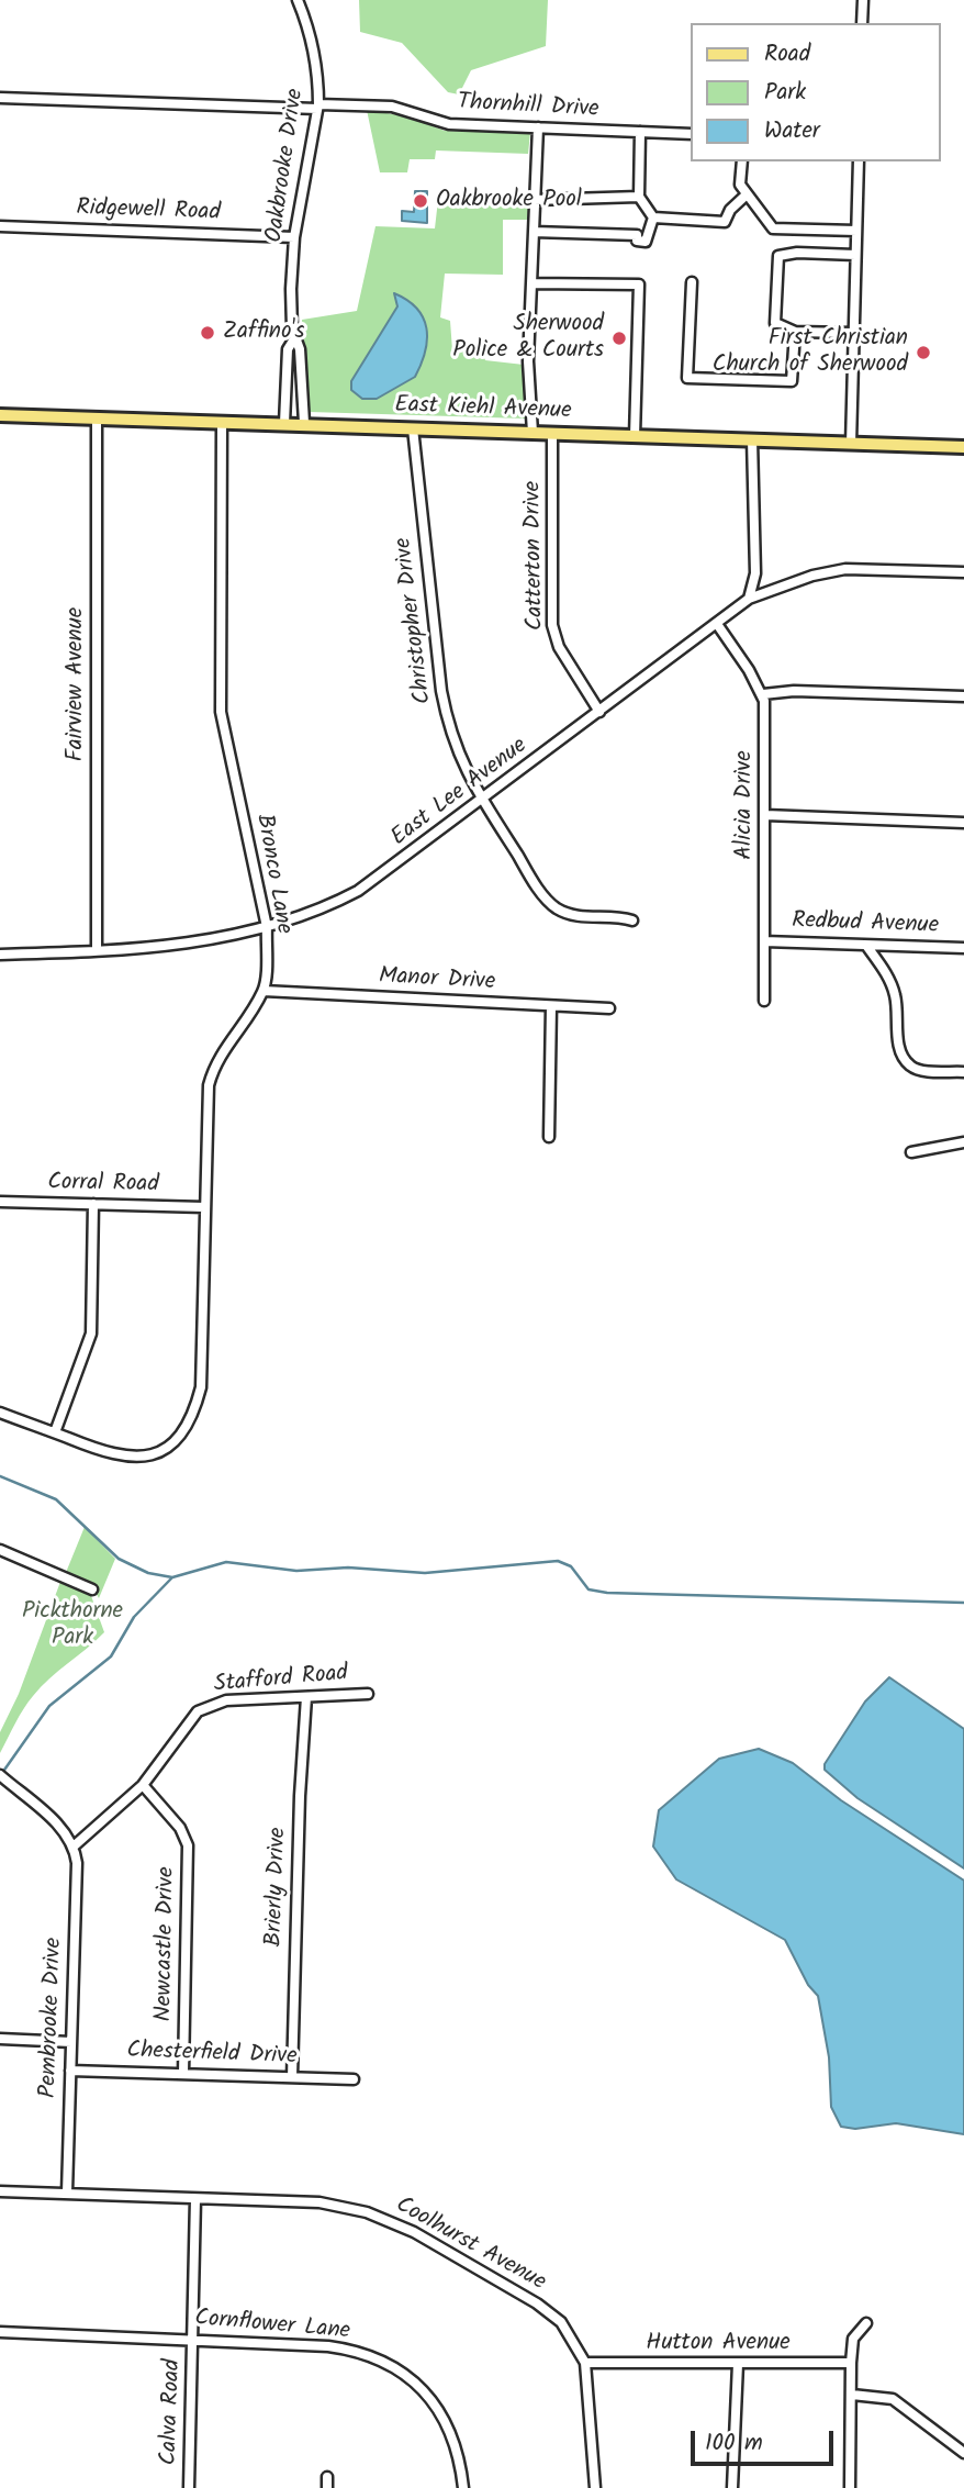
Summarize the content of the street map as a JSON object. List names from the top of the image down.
{
  "streets": {
    "main road": ["East Kiehl Avenue"],
    "street": [
      "Thornhill Drive",
      "Oakbrooke Drive",
      "Ridgewell Road",
      "Catterton Drive",
      "Christopher Drive",
      "Fairview Avenue",
      "East Lee Avenue",
      "Alicia Drive",
      "Bronco Lane",
      "Redbud Avenue",
      "Manor Drive",
      "Corral Road",
      "Stafford Road",
      "Brierly Drive",
      "Newcastle Drive",
      "Pembrooke Drive",
      "Chesterfield Drive",
      "Coolhurst Avenue",
      "Cornflower Lane",
      "Hutton Avenue",
      "Calva Road"
    ]
  },
  "crossings": [
    ["Thornhill Drive", "Oakbrooke Drive"],
    ["Oakbrooke Drive", "Ridgewell Road"],
    ["Oakbrooke Drive", "East Kiehl Avenue"],
    ["East Kiehl Avenue", "Catterton Drive"],
    ["East Kiehl Avenue", "Christopher Drive"],
    ["East Kiehl Avenue", "Fairview Avenue"],
    ["East Kiehl Avenue", "Bronco Lane"],
    ["Catterton Drive", "East Lee Avenue"],
    ["Christopher Drive", "East Lee Avenue"],
    ["Fairview Avenue", "East Lee Avenue"],
    ["East Lee Avenue", "Bronco Lane"],
    ["Alicia Drive", "Redbud Avenue"],
    ["Bronco Lane", "Manor Drive"],
    ["Bronco Lane", "Corral Road"],
    ["Stafford Road", "Brierly Drive"],
    ["Stafford Road", "Newcastle Drive"],
    ["Stafford Road", "Pembrooke Drive"],
    ["Brierly Drive", "Chesterfield Drive"],
    ["Newcastle Drive", "Chesterfield Drive"],
    ["Pembrooke Drive", "Chesterfield Drive"],
    ["Pembrooke Drive", "Coolhurst Avenue"],
    ["Coolhurst Avenue", "Hutton Avenue"],
    ["Coolhurst Avenue", "Calva Road"],
    ["Cornflower Lane", "Calva Road"]
  ],
  "parks": ["Pickthorne Park"],
  "places": [
    "Oakbrooke Pool",
    "Zaffino's",
    "Sherwood Police & Courts",
    "First Christian Church of Sherwood"
  ],
  "legend": ["Road", "Park", "Water"],
  "scale_bar": "100 m"
}
